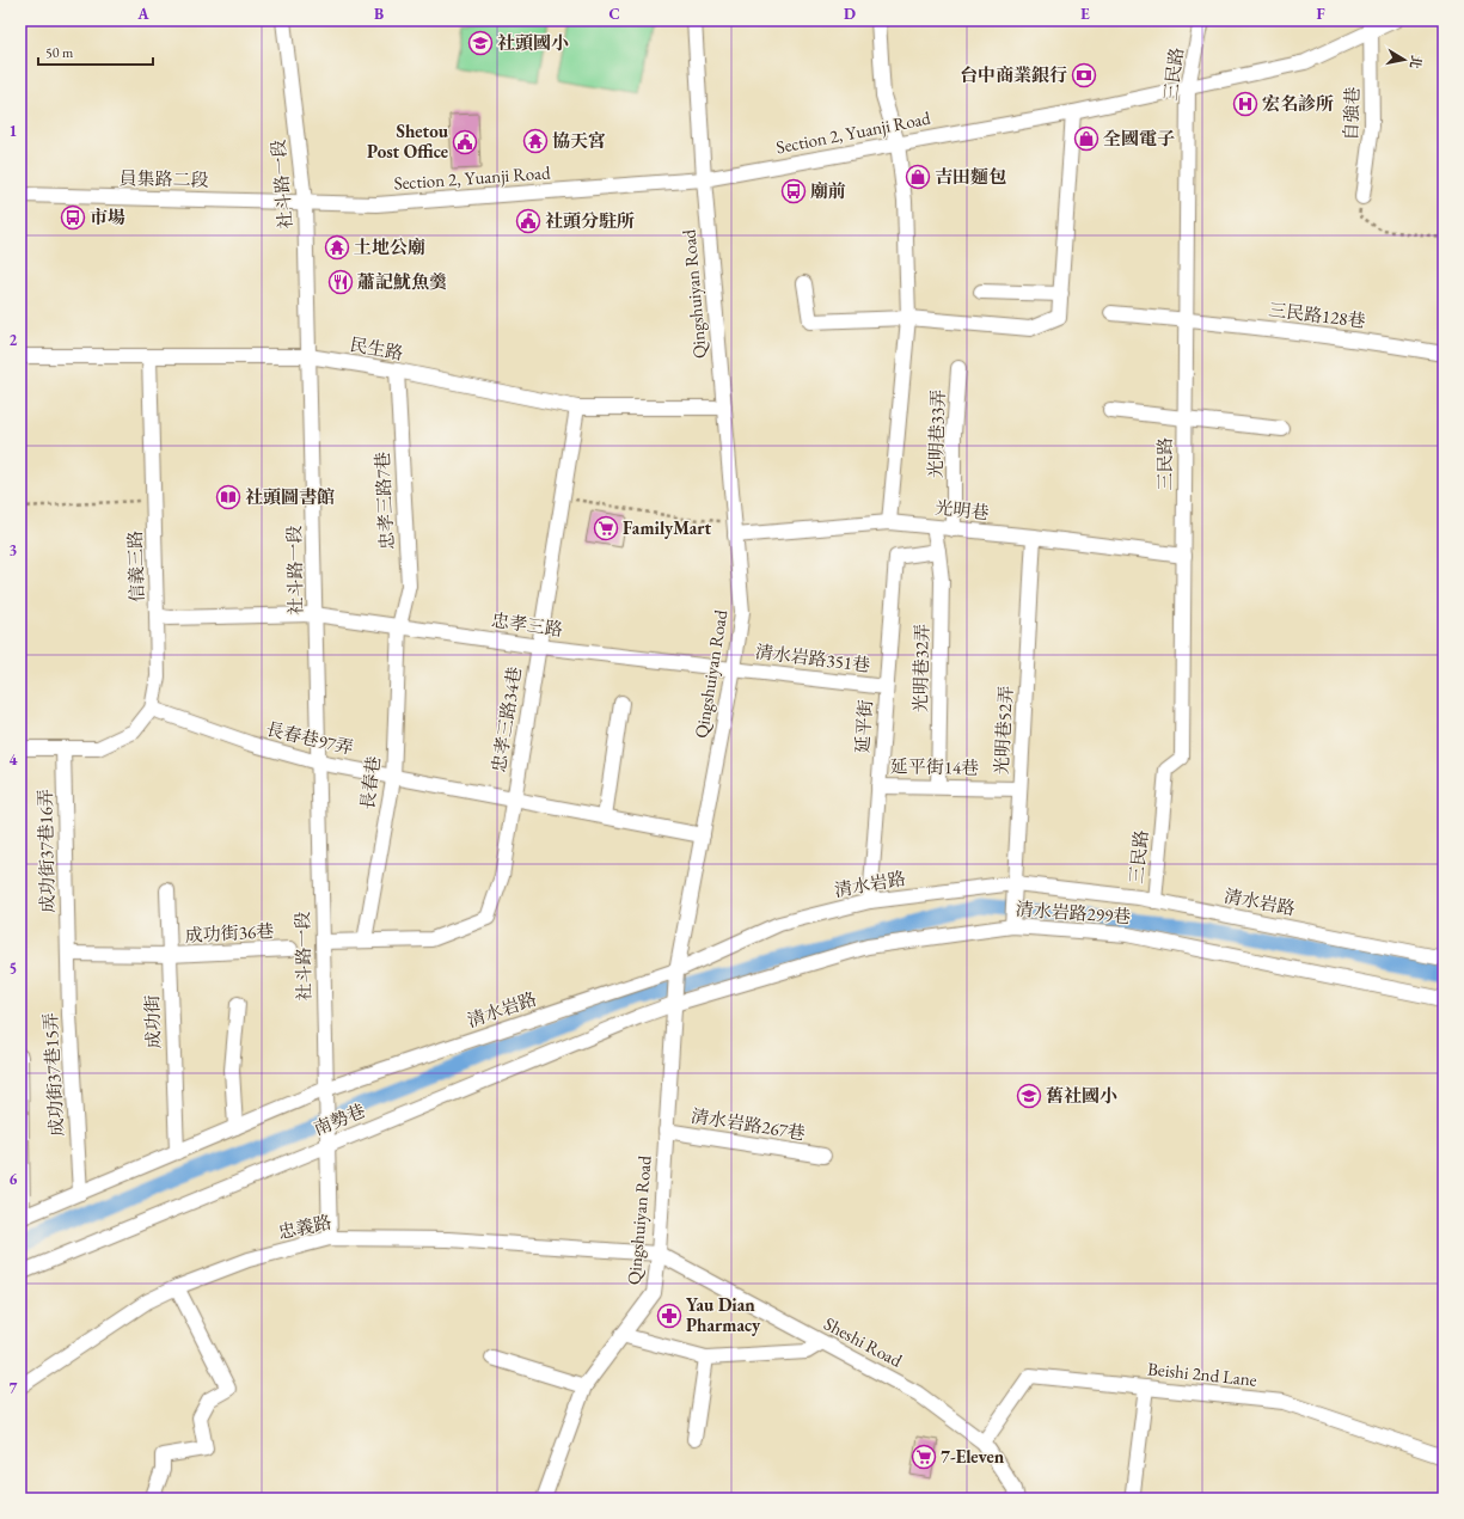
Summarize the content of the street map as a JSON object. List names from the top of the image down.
{
  "streets": {
    "street": [
      "三民路",
      "自強巷",
      "Section 2, Yuanji Road",
      "員集路二段",
      "社斗路一段",
      "Qingshuiyan Road",
      "三民路128巷",
      "民生路",
      "光明巷33弄",
      "忠孝三路7巷",
      "光明巷",
      "信義三路",
      "忠孝三路",
      "清水岩路351巷",
      "光明巷32弄",
      "忠孝三路34巷",
      "延平街",
      "光明巷52弄",
      "長春巷97弄",
      "延平街14巷",
      "長春巷",
      "成功街37巷16弄",
      "清水岩路",
      "清水岩路299巷",
      "成功街36巷",
      "成功街",
      "成功街37巷15弄",
      "南勢巷",
      "清水岩路267巷",
      "忠義路",
      "Sheshi Road",
      "Beishi 2nd Lane"
    ]
  },
  "crossings": [
    ["三民路", "Section 2, Yuanji Road"],
    ["三民路", "三民路128巷"],
    ["三民路", "光明巷"],
    ["三民路", "清水岩路"],
    ["自強巷", "Section 2, Yuanji Road"],
    ["Section 2, Yuanji Road", "員集路二段"],
    ["Section 2, Yuanji Road", "社斗路一段"],
    ["Section 2, Yuanji Road", "Qingshuiyan Road"],
    ["員集路二段", "社斗路一段"],
    ["社斗路一段", "民生路"],
    ["社斗路一段", "信義三路"],
    ["社斗路一段", "忠孝三路"],
    ["社斗路一段", "長春巷97弄"],
    ["社斗路一段", "清水岩路"],
    ["社斗路一段", "南勢巷"],
    ["Qingshuiyan Road", "民生路"],
    ["Qingshuiyan Road", "光明巷"],
    ["Qingshuiyan Road", "忠孝三路"],
    ["Qingshuiyan Road", "清水岩路351巷"],
    ["Qingshuiyan Road", "長春巷97弄"],
    ["Qingshuiyan Road", "清水岩路"],
    ["Qingshuiyan Road", "清水岩路299巷"],
    ["Qingshuiyan Road", "南勢巷"],
    ["Qingshuiyan Road", "清水岩路267巷"],
    ["Qingshuiyan Road", "忠義路"],
    ["Qingshuiyan Road", "Sheshi Road"],
    ["民生路", "忠孝三路7巷"],
    ["民生路", "信義三路"],
    ["光明巷33弄", "光明巷"],
    ["忠孝三路7巷", "忠孝三路"],
    ["忠孝三路7巷", "長春巷"],
    ["光明巷", "光明巷32弄"],
    ["光明巷", "光明巷52弄"],
    ["信義三路", "忠孝三路"],
    ["忠孝三路", "清水岩路351巷"],
    ["忠孝三路", "忠孝三路34巷"],
    ["忠孝三路", "長春巷"],
    ["清水岩路351巷", "延平街"],
    ["光明巷32弄", "延平街"],
    ["光明巷32弄", "延平街14巷"],
    ["忠孝三路34巷", "長春巷97弄"],
    ["忠孝三路34巷", "長春巷"],
    ["延平街", "延平街14巷"],
    ["延平街", "清水岩路"],
    ["光明巷52弄", "延平街14巷"],
    ["光明巷52弄", "清水岩路"],
    ["光明巷52弄", "清水岩路299巷"],
    ["長春巷97弄", "長春巷"],
    ["成功街37巷16弄", "成功街36巷"],
    ["成功街37巷16弄", "成功街37巷15弄"],
    ["清水岩路", "成功街"],
    ["清水岩路299巷", "南勢巷"],
    ["成功街36巷", "成功街"],
    ["成功街36巷", "成功街37巷15弄"],
    ["忠義路", "Sheshi Road"],
    ["Sheshi Road", "Beishi 2nd Lane"]
  ],
  "places": {
    "school or university": ["社頭國小", "舊社國小"],
    "bank": ["台中商業銀行"],
    "hospital": ["宏名診所"],
    "shop": ["全國電子", "吉田麵包"],
    "temple": ["協天宮", "土地公廟"],
    "public building": ["Shetou Post Office", "社頭分駐所"],
    "bus stop": ["廟前", "市場"],
    "restaurant": ["蕭記魷魚羹"],
    "library": ["社頭圖書館"],
    "supermarket": ["FamilyMart", "7-Eleven"],
    "pharmacy": ["Yau Dian Pharmacy"]
  },
  "scale_bar": "50 m",
  "north": "right",
  "grid": {
    "columns": [
      "A",
      "B",
      "C",
      "D",
      "E",
      "F"
    ],
    "rows": [
      "1",
      "2",
      "3",
      "4",
      "5",
      "6",
      "7"
    ]
  }
}
